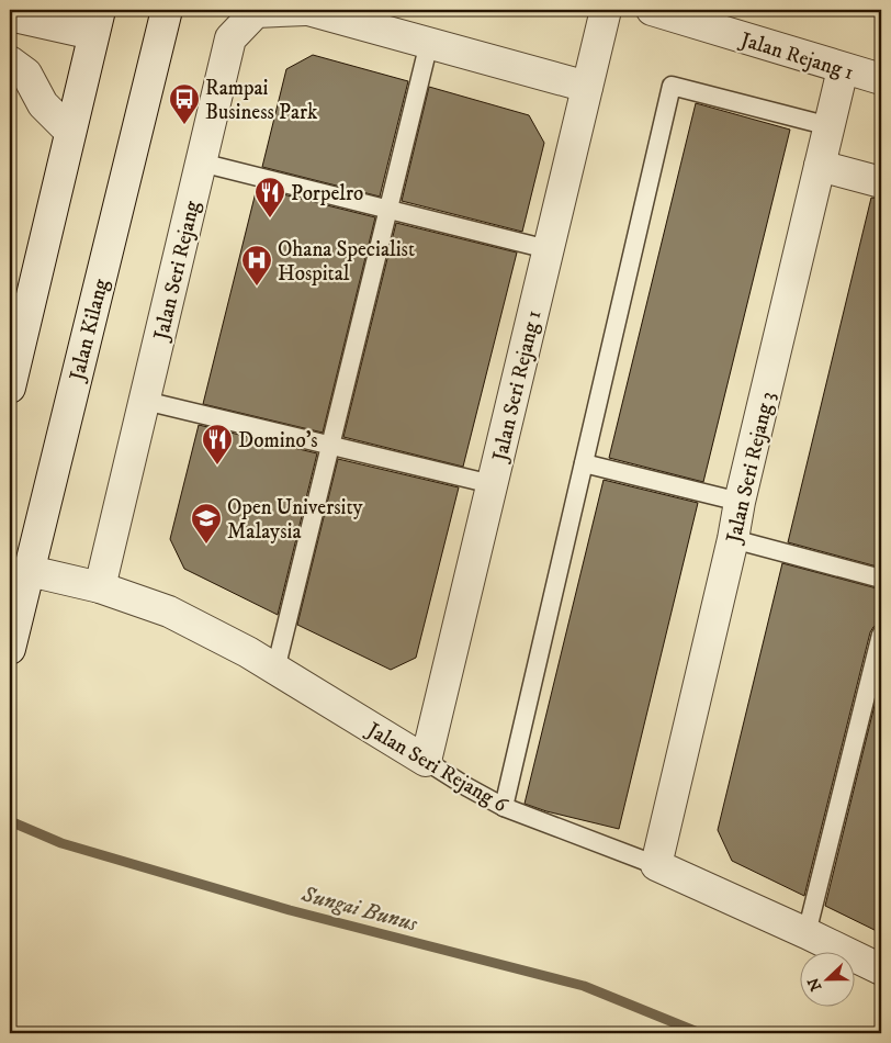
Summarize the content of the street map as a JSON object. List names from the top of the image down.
{
  "streets": {
    "street": [
      "Jalan Rejang 1",
      "Jalan Seri Rejang",
      "Jalan Kilang",
      "Jalan Seri Rejang 1",
      "Jalan Seri Rejang 3",
      "Jalan Seri Rejang 6"
    ]
  },
  "crossings": [
    ["Jalan Rejang 1", "Jalan Seri Rejang 3"],
    ["Jalan Seri Rejang", "Jalan Seri Rejang 1"],
    ["Jalan Seri Rejang", "Jalan Seri Rejang 6"],
    ["Jalan Kilang", "Jalan Seri Rejang 6"],
    ["Jalan Seri Rejang 1", "Jalan Seri Rejang 6"],
    ["Jalan Seri Rejang 3", "Jalan Seri Rejang 6"]
  ],
  "water": ["Sungai Bunus"],
  "places": {
    "bus stop": ["Rampai Business Park"],
    "restaurant": ["Porpelro", "Domino's"],
    "hospital": ["Ohana Specialist Hospital"],
    "school or university": ["Open University Malaysia"]
  },
  "north": "left"
}
